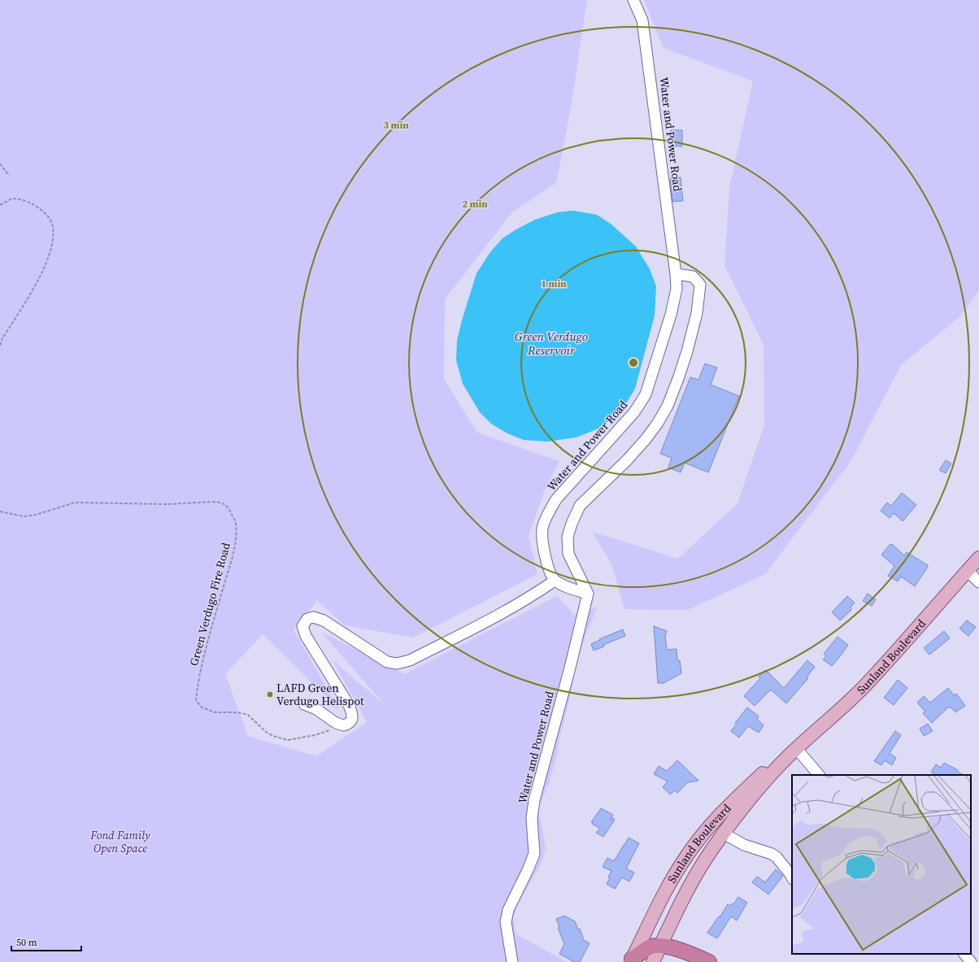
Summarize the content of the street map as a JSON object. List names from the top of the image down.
{
  "streets": {
    "main road": ["Sunland Boulevard"],
    "street": ["Water and Power Road"],
    "path": ["Green Verdugo Fire Road"]
  },
  "water": ["Green Verdugo Reservoir"],
  "parks": ["Fond Family Open Space"],
  "places": ["LAFD Green Verdugo Helispot"],
  "scale_bar": "50 m",
  "rings": ["3 min", "2 min", "1 min"]
}
